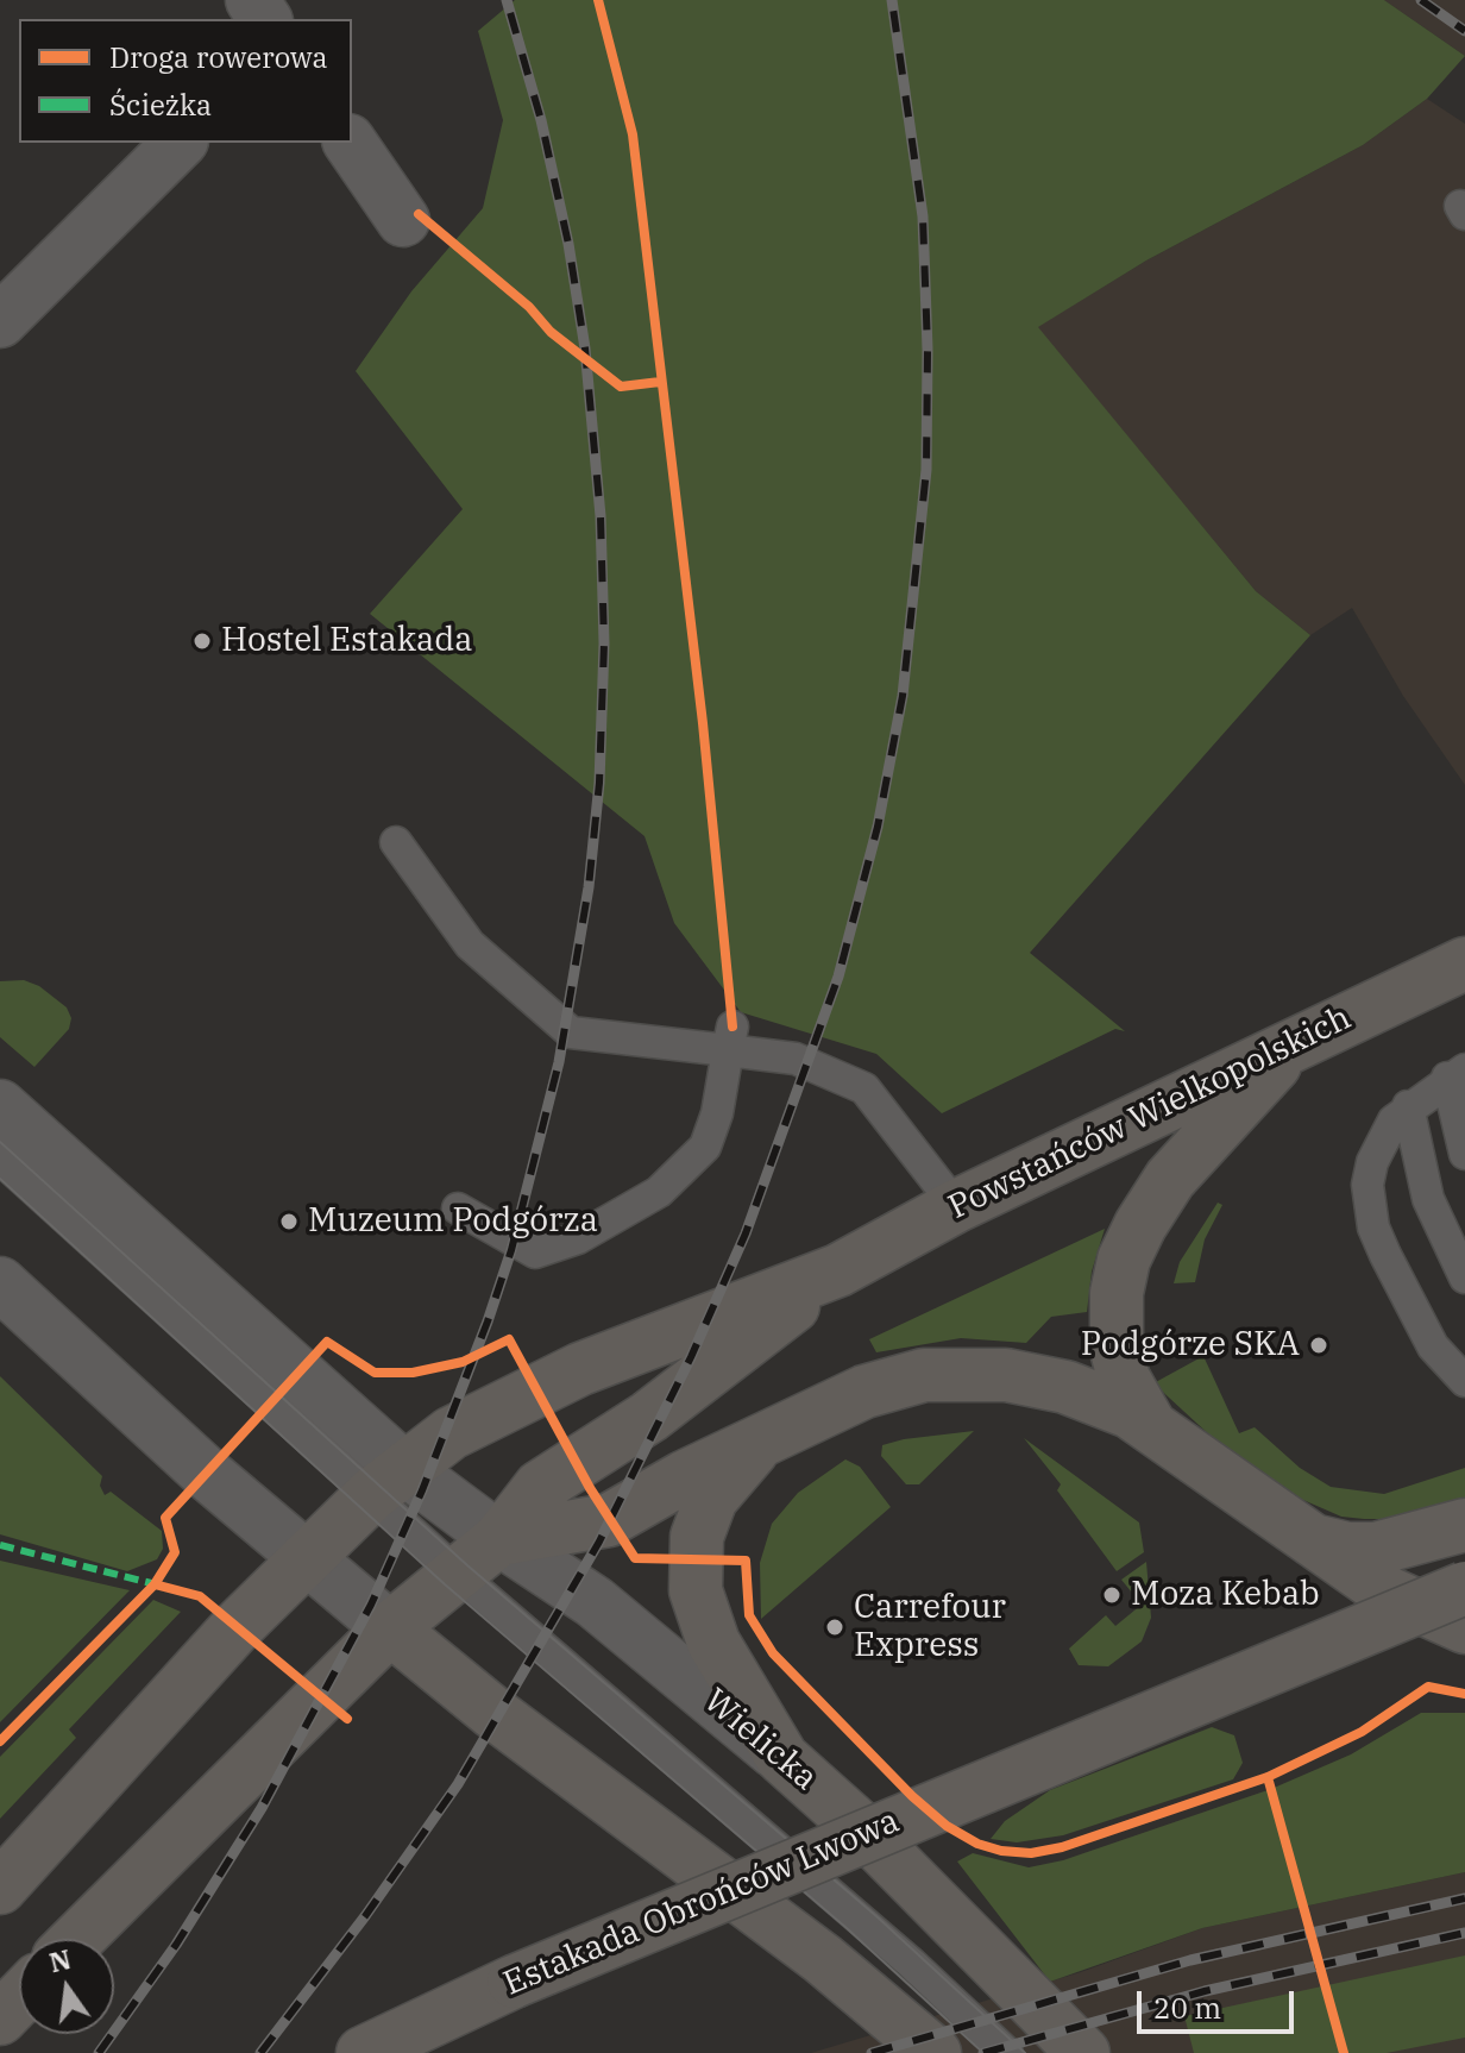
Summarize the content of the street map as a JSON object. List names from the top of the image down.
{
  "streets": {
    "main road": ["Powstańców Wielkopolskich", "Wielicka", "Estakada Obrońców Lwowa"]
  },
  "crossings": [
    ["Powstańców Wielkopolskich", "Wielicka"]
  ],
  "places": [
    "Hostel Estakada",
    "Muzeum Podgórza",
    "Podgórze SKA",
    "Moza Kebab",
    "Carrefour Express"
  ],
  "legend": ["Droga rowerowa", "Ścieżka"],
  "scale_bar": "20 m",
  "north": "top"
}
